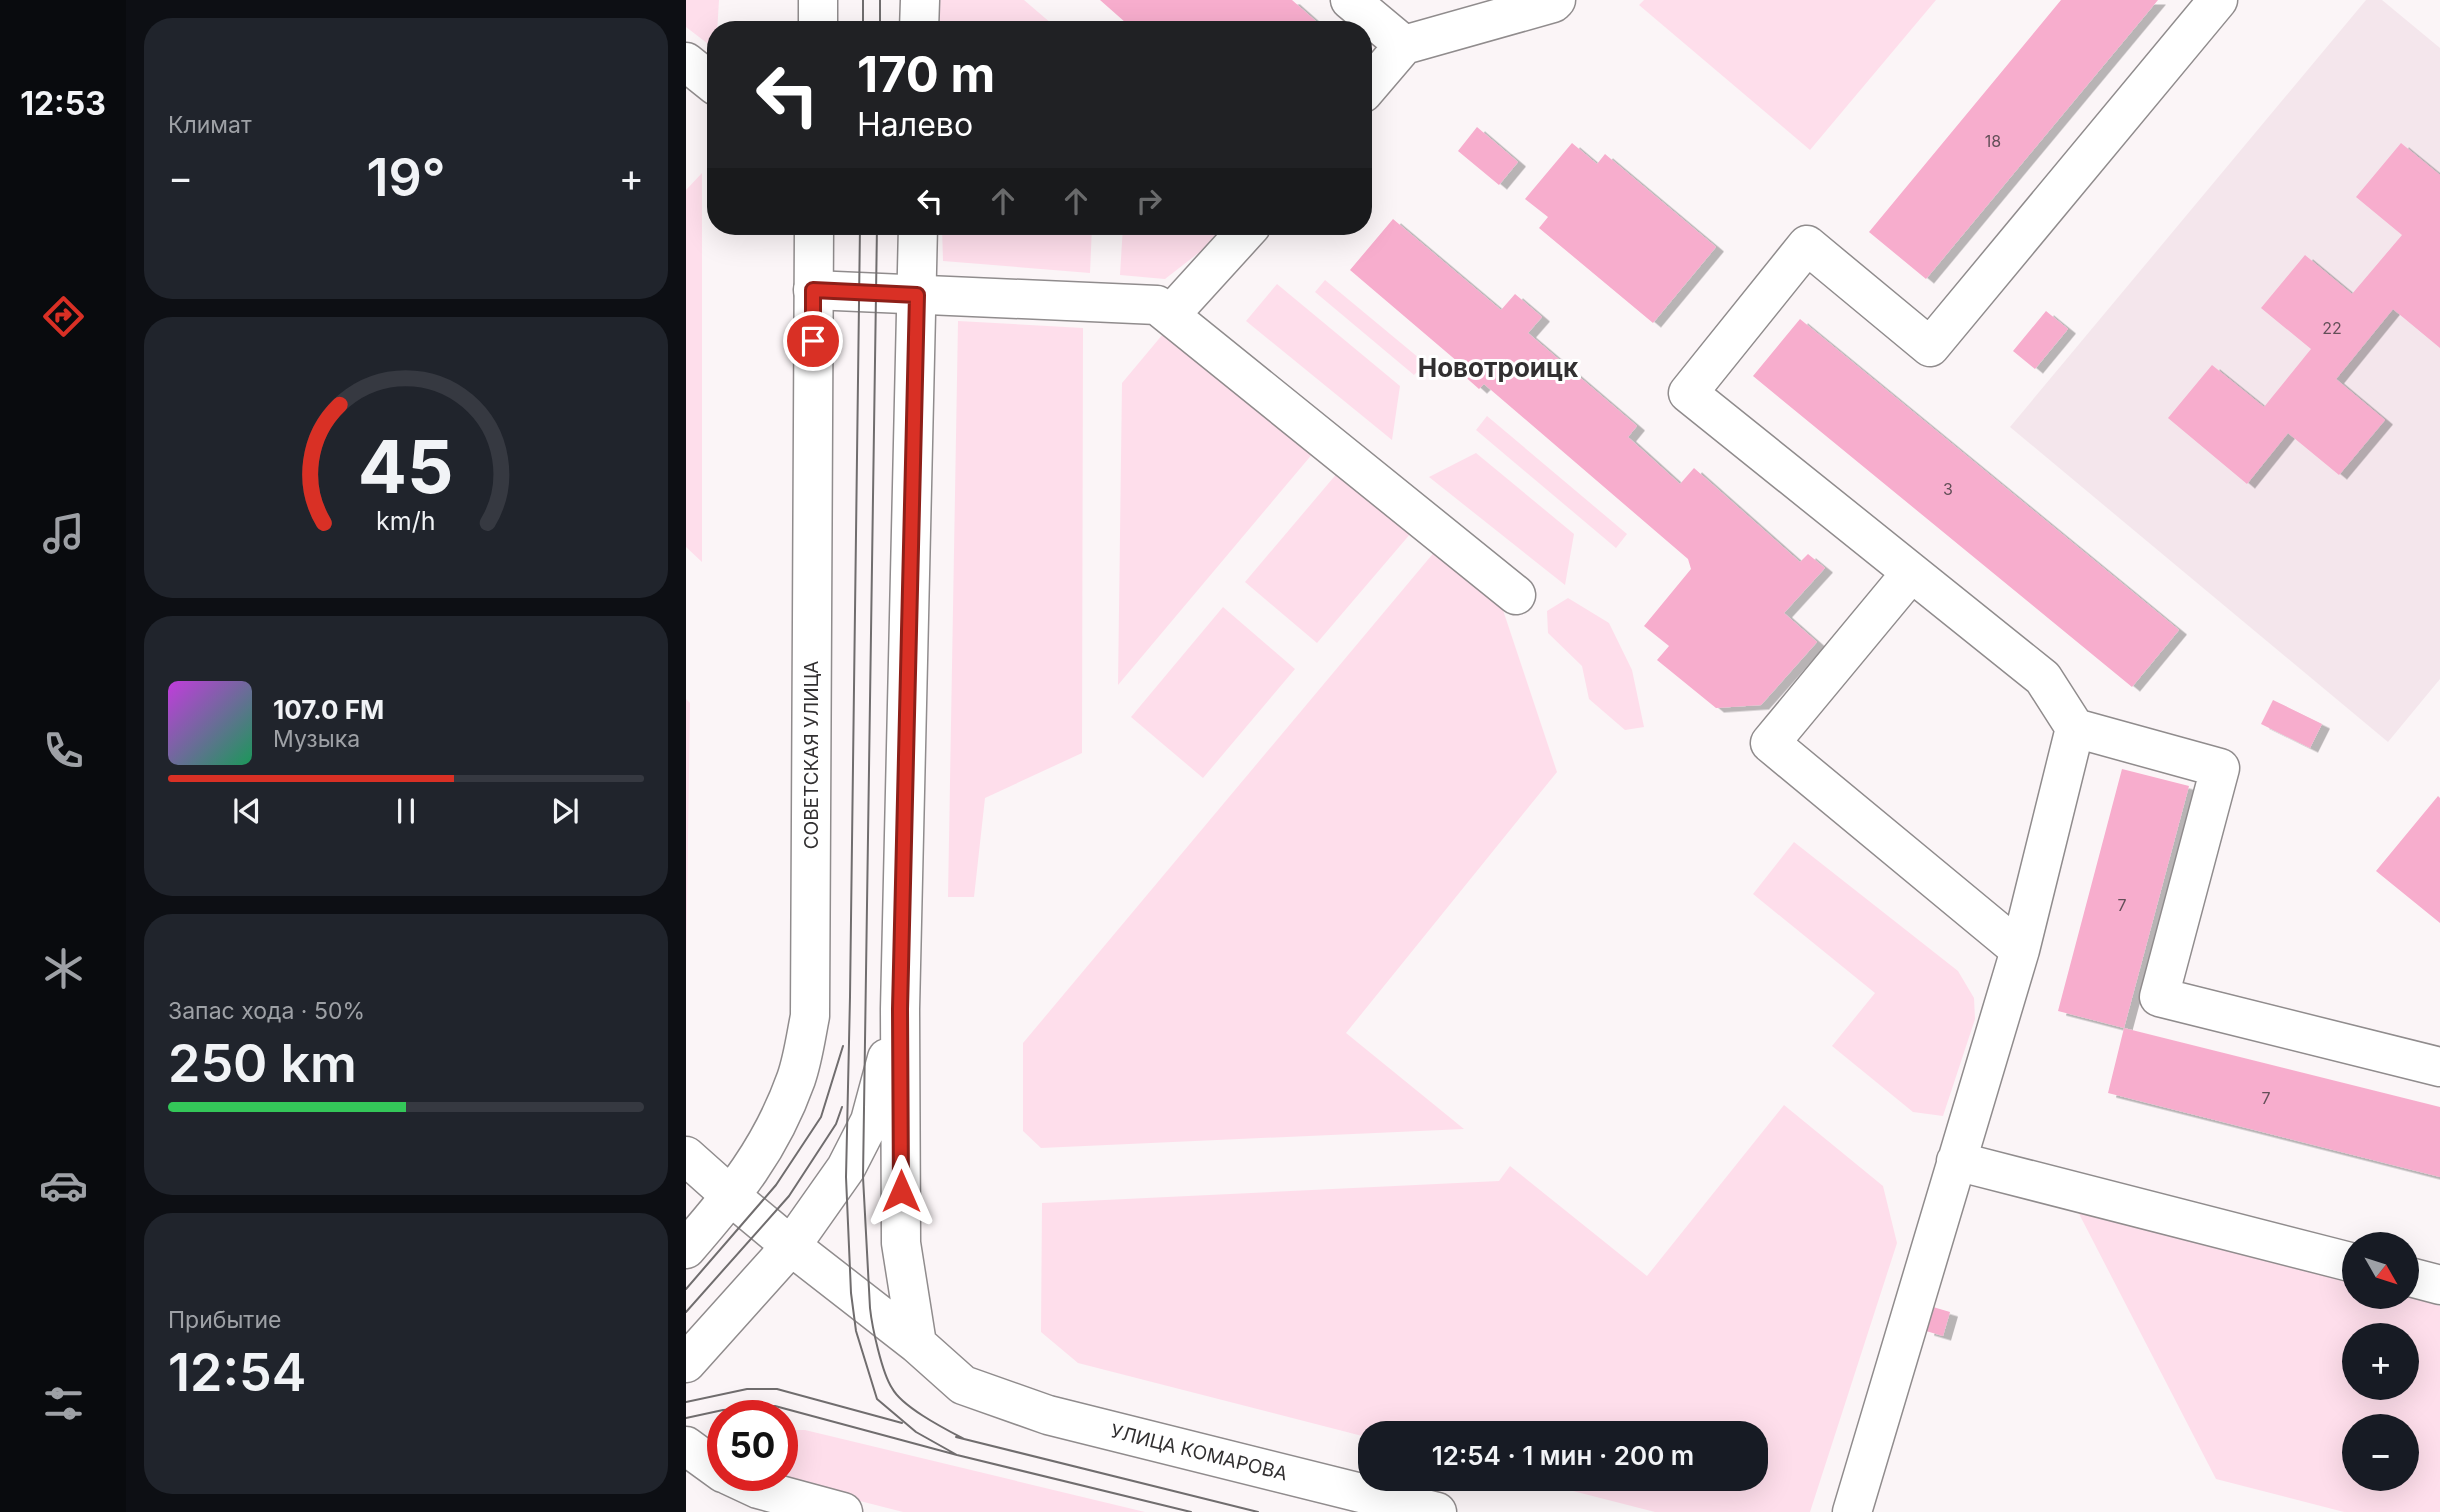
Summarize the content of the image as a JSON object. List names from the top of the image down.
{
  "streets": {
    "main road": ["СОВЕТСКАЯ УЛИЦА", "УЛИЦА КОМАРОВА"]
  },
  "districts": ["Новотроицк"],
  "house_numbers": [
    "18",
    "22",
    "3",
    "7",
    "7"
  ],
  "north": "bottom right",
  "page": {
    "tabs": "12:53",
    "tile": [
      "Климат",
      ["Запас хода · 50%", "250 km"],
      ["Прибытие", "12:54"]
    ],
    "turn": ["170 m", "Налево"],
    "heat": ["−", "19°", "+"],
    "song": ["107.0 FM", "Музыка"],
    "map_buttons": ["+", "−"],
    "limit": "50",
    "trip": "12:54 · 1 мин · 200 m",
    "gauge": ["45", "km/h"]
  }
}
